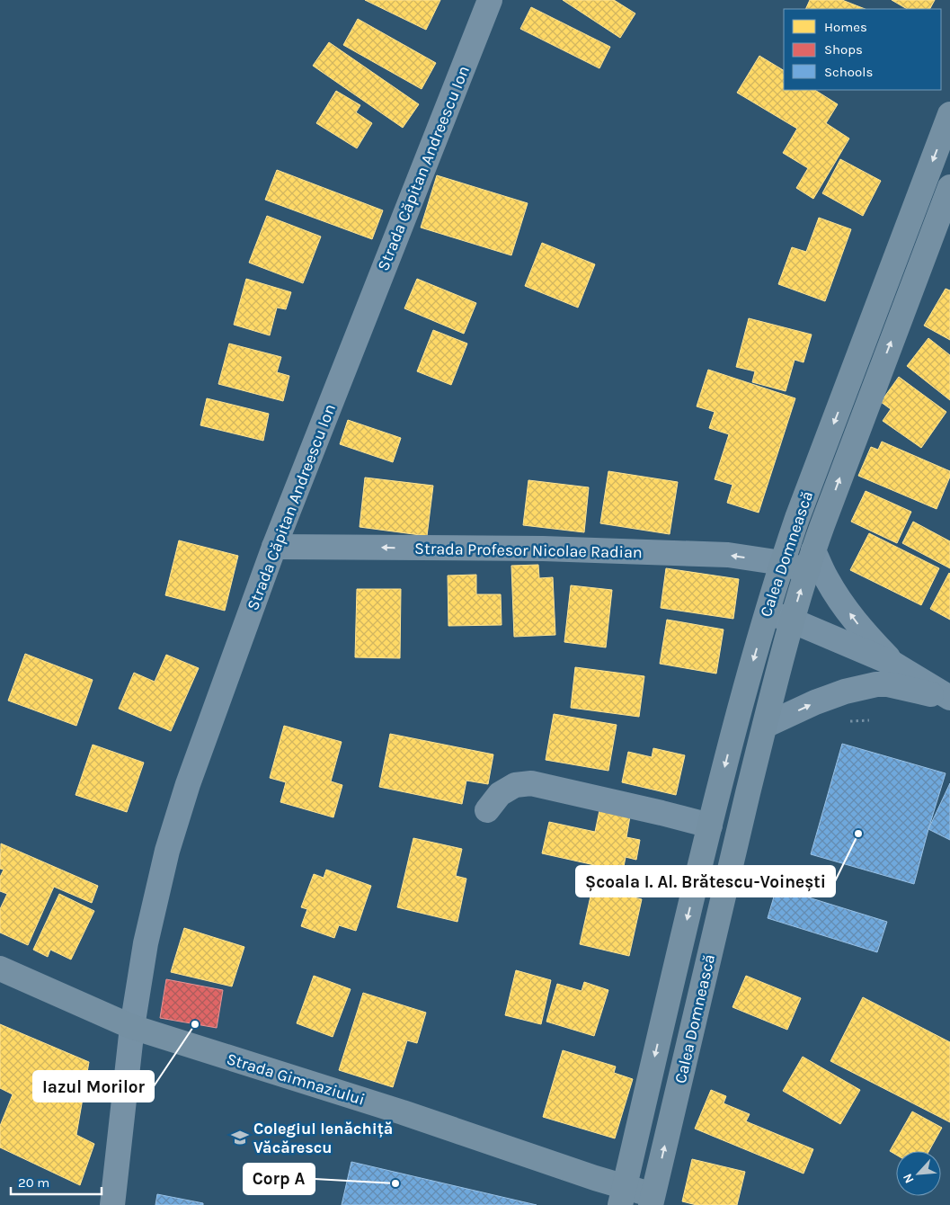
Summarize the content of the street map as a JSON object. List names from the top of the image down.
{
  "streets": {
    "main road": ["Calea Domnească", "Strada Gimnaziului"],
    "street": ["Strada Căpitan Andreescu Ion", "Strada Profesor Nicolae Radian"]
  },
  "crossings": [
    ["Strada Căpitan Andreescu Ion", "Strada Profesor Nicolae Radian"],
    ["Strada Căpitan Andreescu Ion", "Strada Gimnaziului"],
    ["Strada Profesor Nicolae Radian", "Calea Domnească"],
    ["Calea Domnească", "Strada Gimnaziului"]
  ],
  "one_way": ["Strada Profesor Nicolae Radian"],
  "places": {
    "other": ["Școala I. Al. Brătescu-Voinești", "Iazul Morilor", "Corp A"],
    "school or university": ["Colegiul Ienăchiță Văcărescu"]
  },
  "legend": ["Homes", "Shops", "Schools"],
  "scale_bar": "20 m",
  "north": "bottom left"
}
